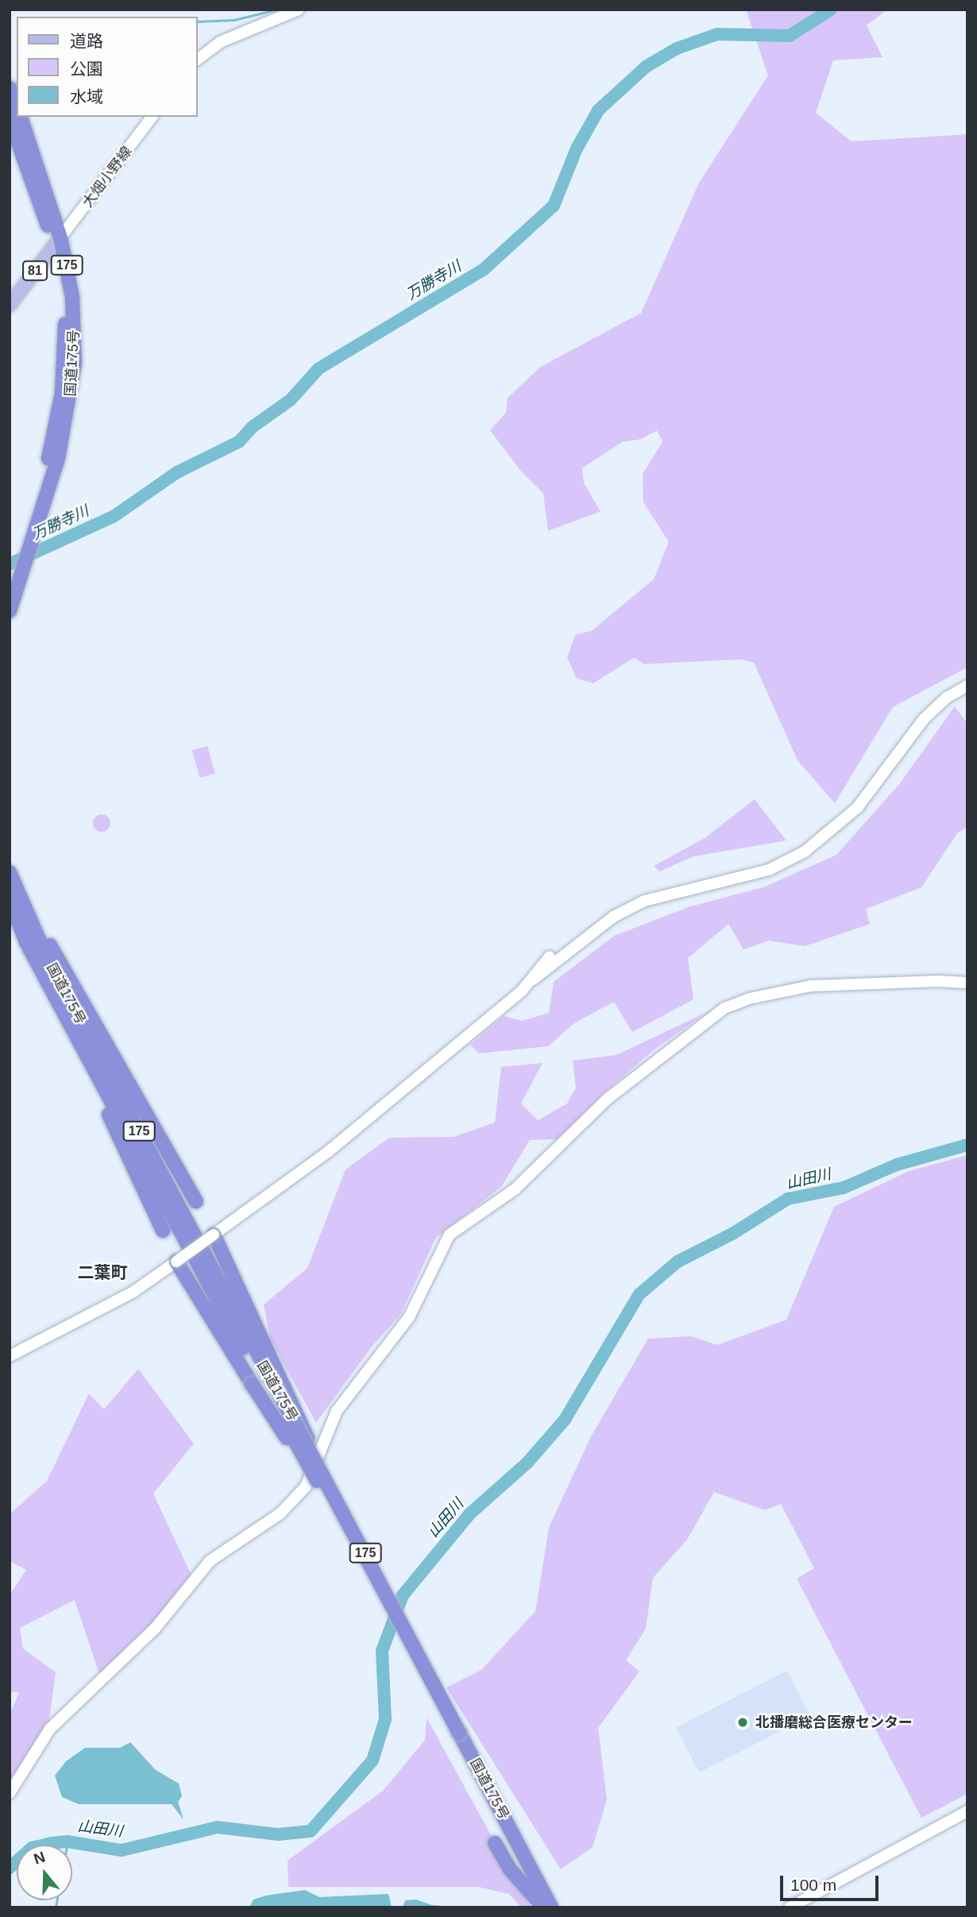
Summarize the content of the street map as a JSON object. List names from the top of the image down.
{
  "streets": {
    "highway": ["175", "国道175号"],
    "main road": ["81"],
    "street": ["大畑小野線"]
  },
  "crossings": [
    ["大畑小野線", "81"],
    ["大畑小野線", "国道175号"],
    ["81", "国道175号"]
  ],
  "districts": ["二葉町"],
  "water": ["万勝寺川", "山田川"],
  "places": ["北播磨総合医療センター"],
  "legend": ["道路", "公園", "水域"],
  "scale_bar": "100 m",
  "north": "top"
}
